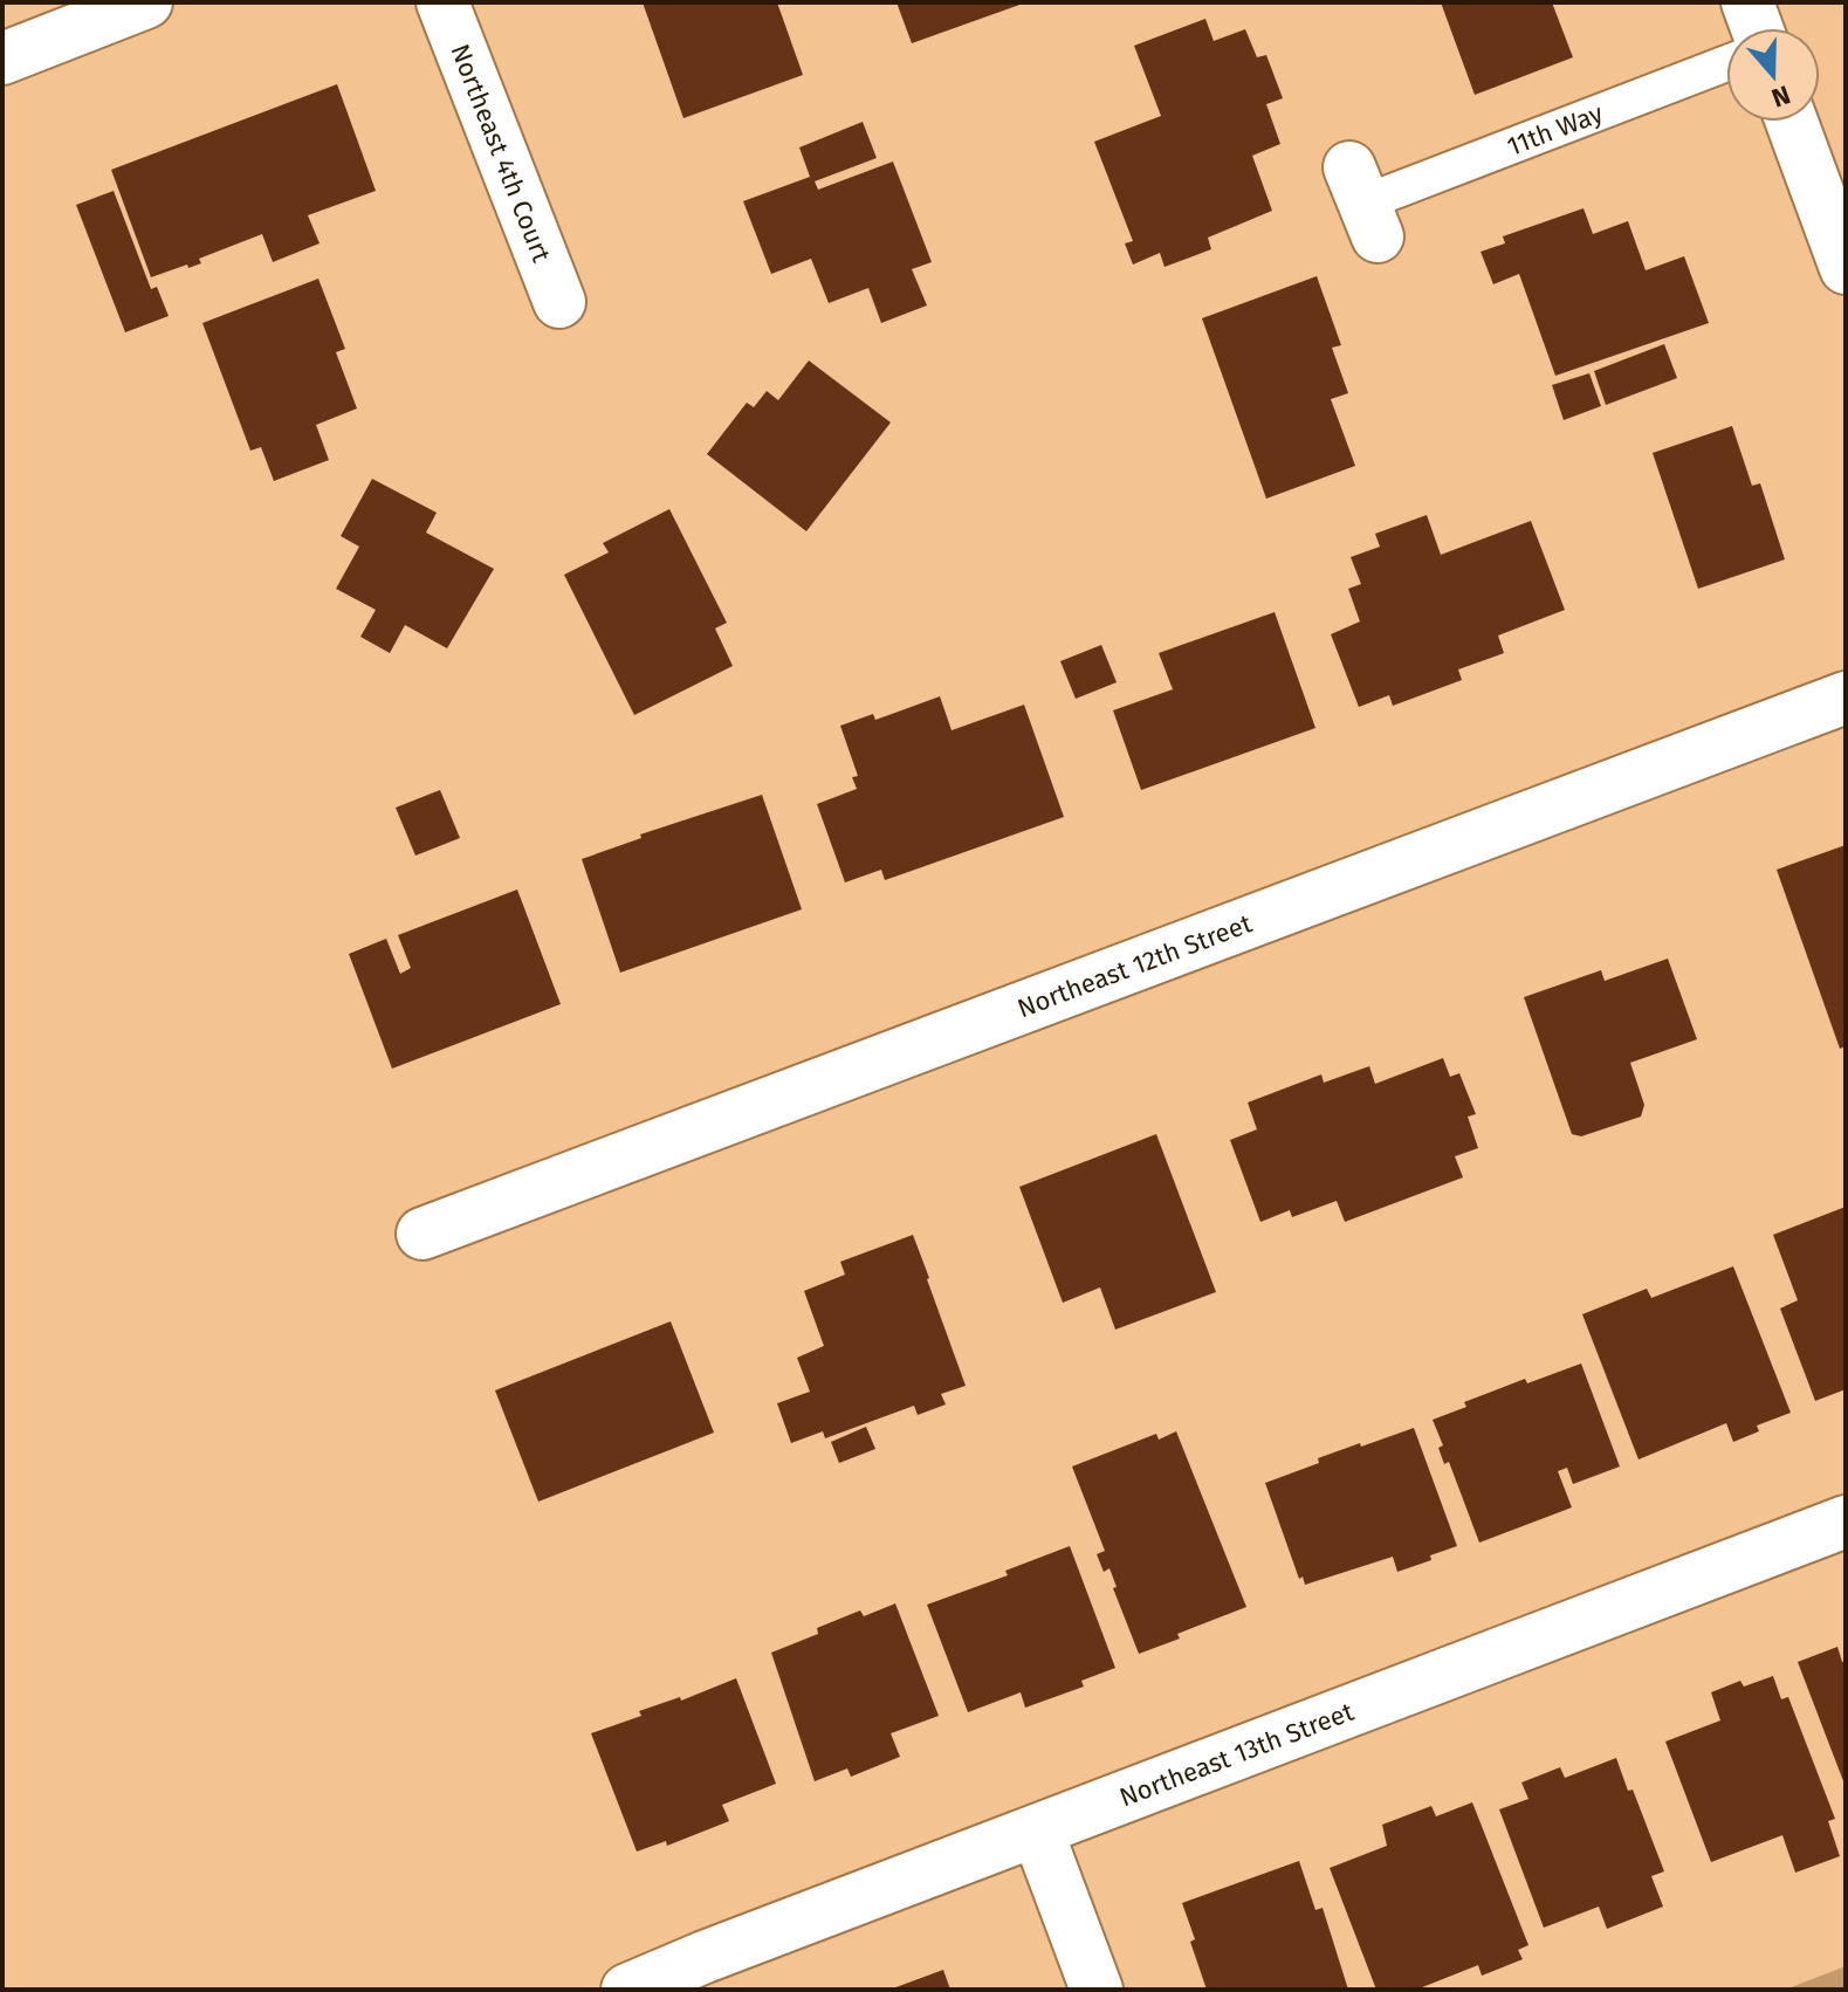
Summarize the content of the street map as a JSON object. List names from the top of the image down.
{
  "streets": {
    "street": ["Northeast 4th Court", "Northeast 12th Street", "Northeast 13th Street"],
    "lane": ["11th Way"]
  },
  "north": "bottom"
}
